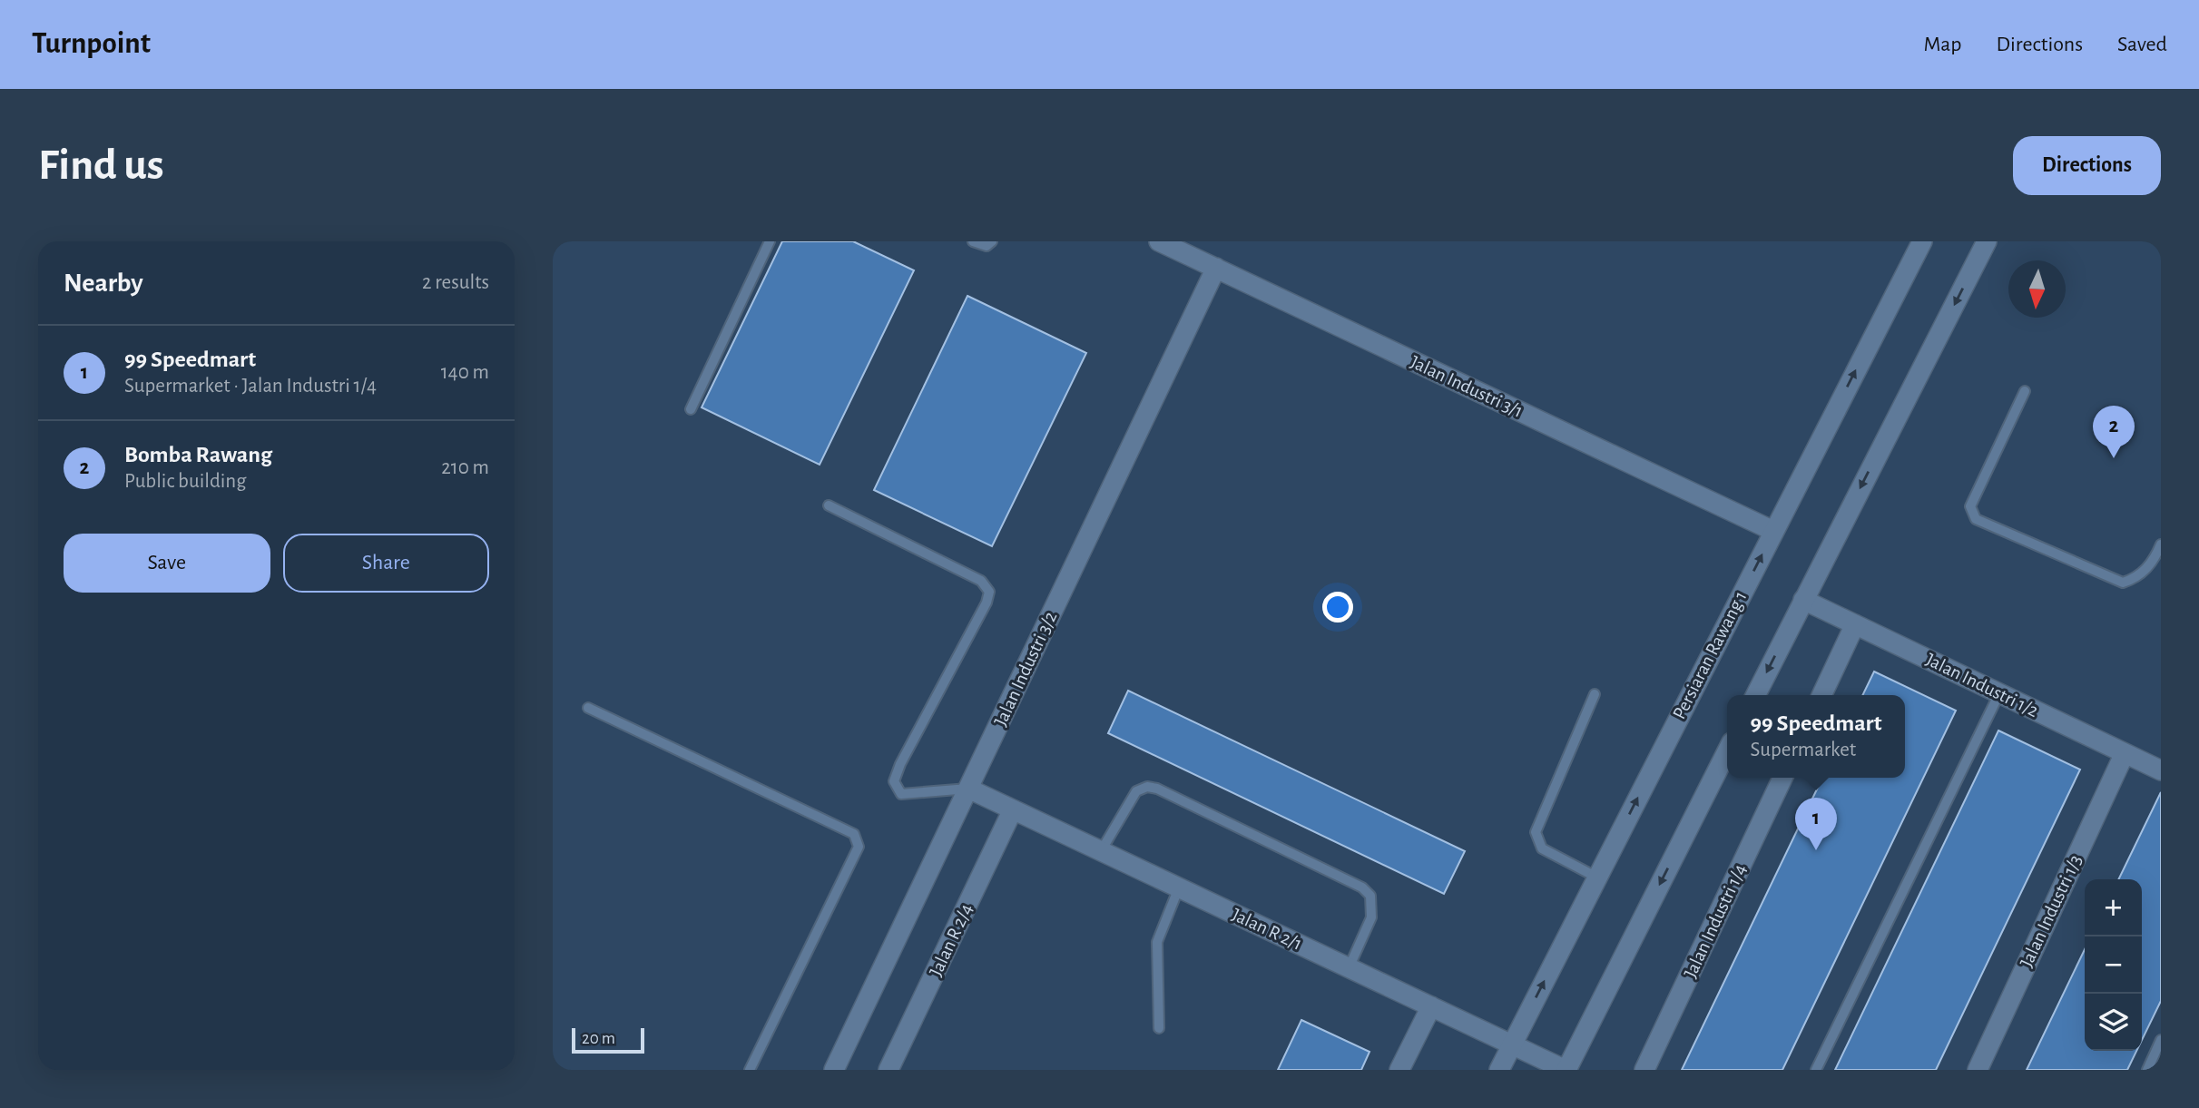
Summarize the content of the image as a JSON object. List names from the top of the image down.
{
  "streets": {
    "street": [
      "Jalan Industri 3/1",
      "Persiaran Rawang 1",
      "Jalan Industri 3/2",
      "Jalan Industri 1/2",
      "Jalan Industri 1/3",
      "Jalan Industri 1/4",
      "Jalan R 2/1",
      "Jalan R 2/4"
    ]
  },
  "crossings": [
    ["Jalan Industri 3/1", "Persiaran Rawang 1"],
    ["Jalan Industri 3/1", "Jalan Industri 3/2"],
    ["Persiaran Rawang 1", "Jalan R 2/1"],
    ["Jalan Industri 3/2", "Jalan R 2/1"],
    ["Jalan Industri 1/2", "Jalan Industri 1/3"],
    ["Jalan R 2/1", "Jalan R 2/4"]
  ],
  "scale_bar": "20 m",
  "north": "bottom",
  "page": {
    "header": "Turnpoint",
    "nav": ["Map", "Directions", "Saved"],
    "buttons": [
      "Directions",
      ["Save", "Share"]
    ],
    "title": "Find us",
    "heading": ["Nearby", "2 results"],
    "list": [
      {
        "mark": "1",
        "name": "99 Speedmart",
        "note": "Supermarket · Jalan Industri 1/4",
        "value": "140 m"
      },
      {
        "mark": "2",
        "name": "Bomba Rawang",
        "note": "Public building",
        "value": "210 m"
      }
    ],
    "pins": ["2", "1"],
    "popup": ["99 Speedmart", "Supermarket"],
    "map_buttons": ["+", "−"],
    "scale": "20 m"
  }
}
